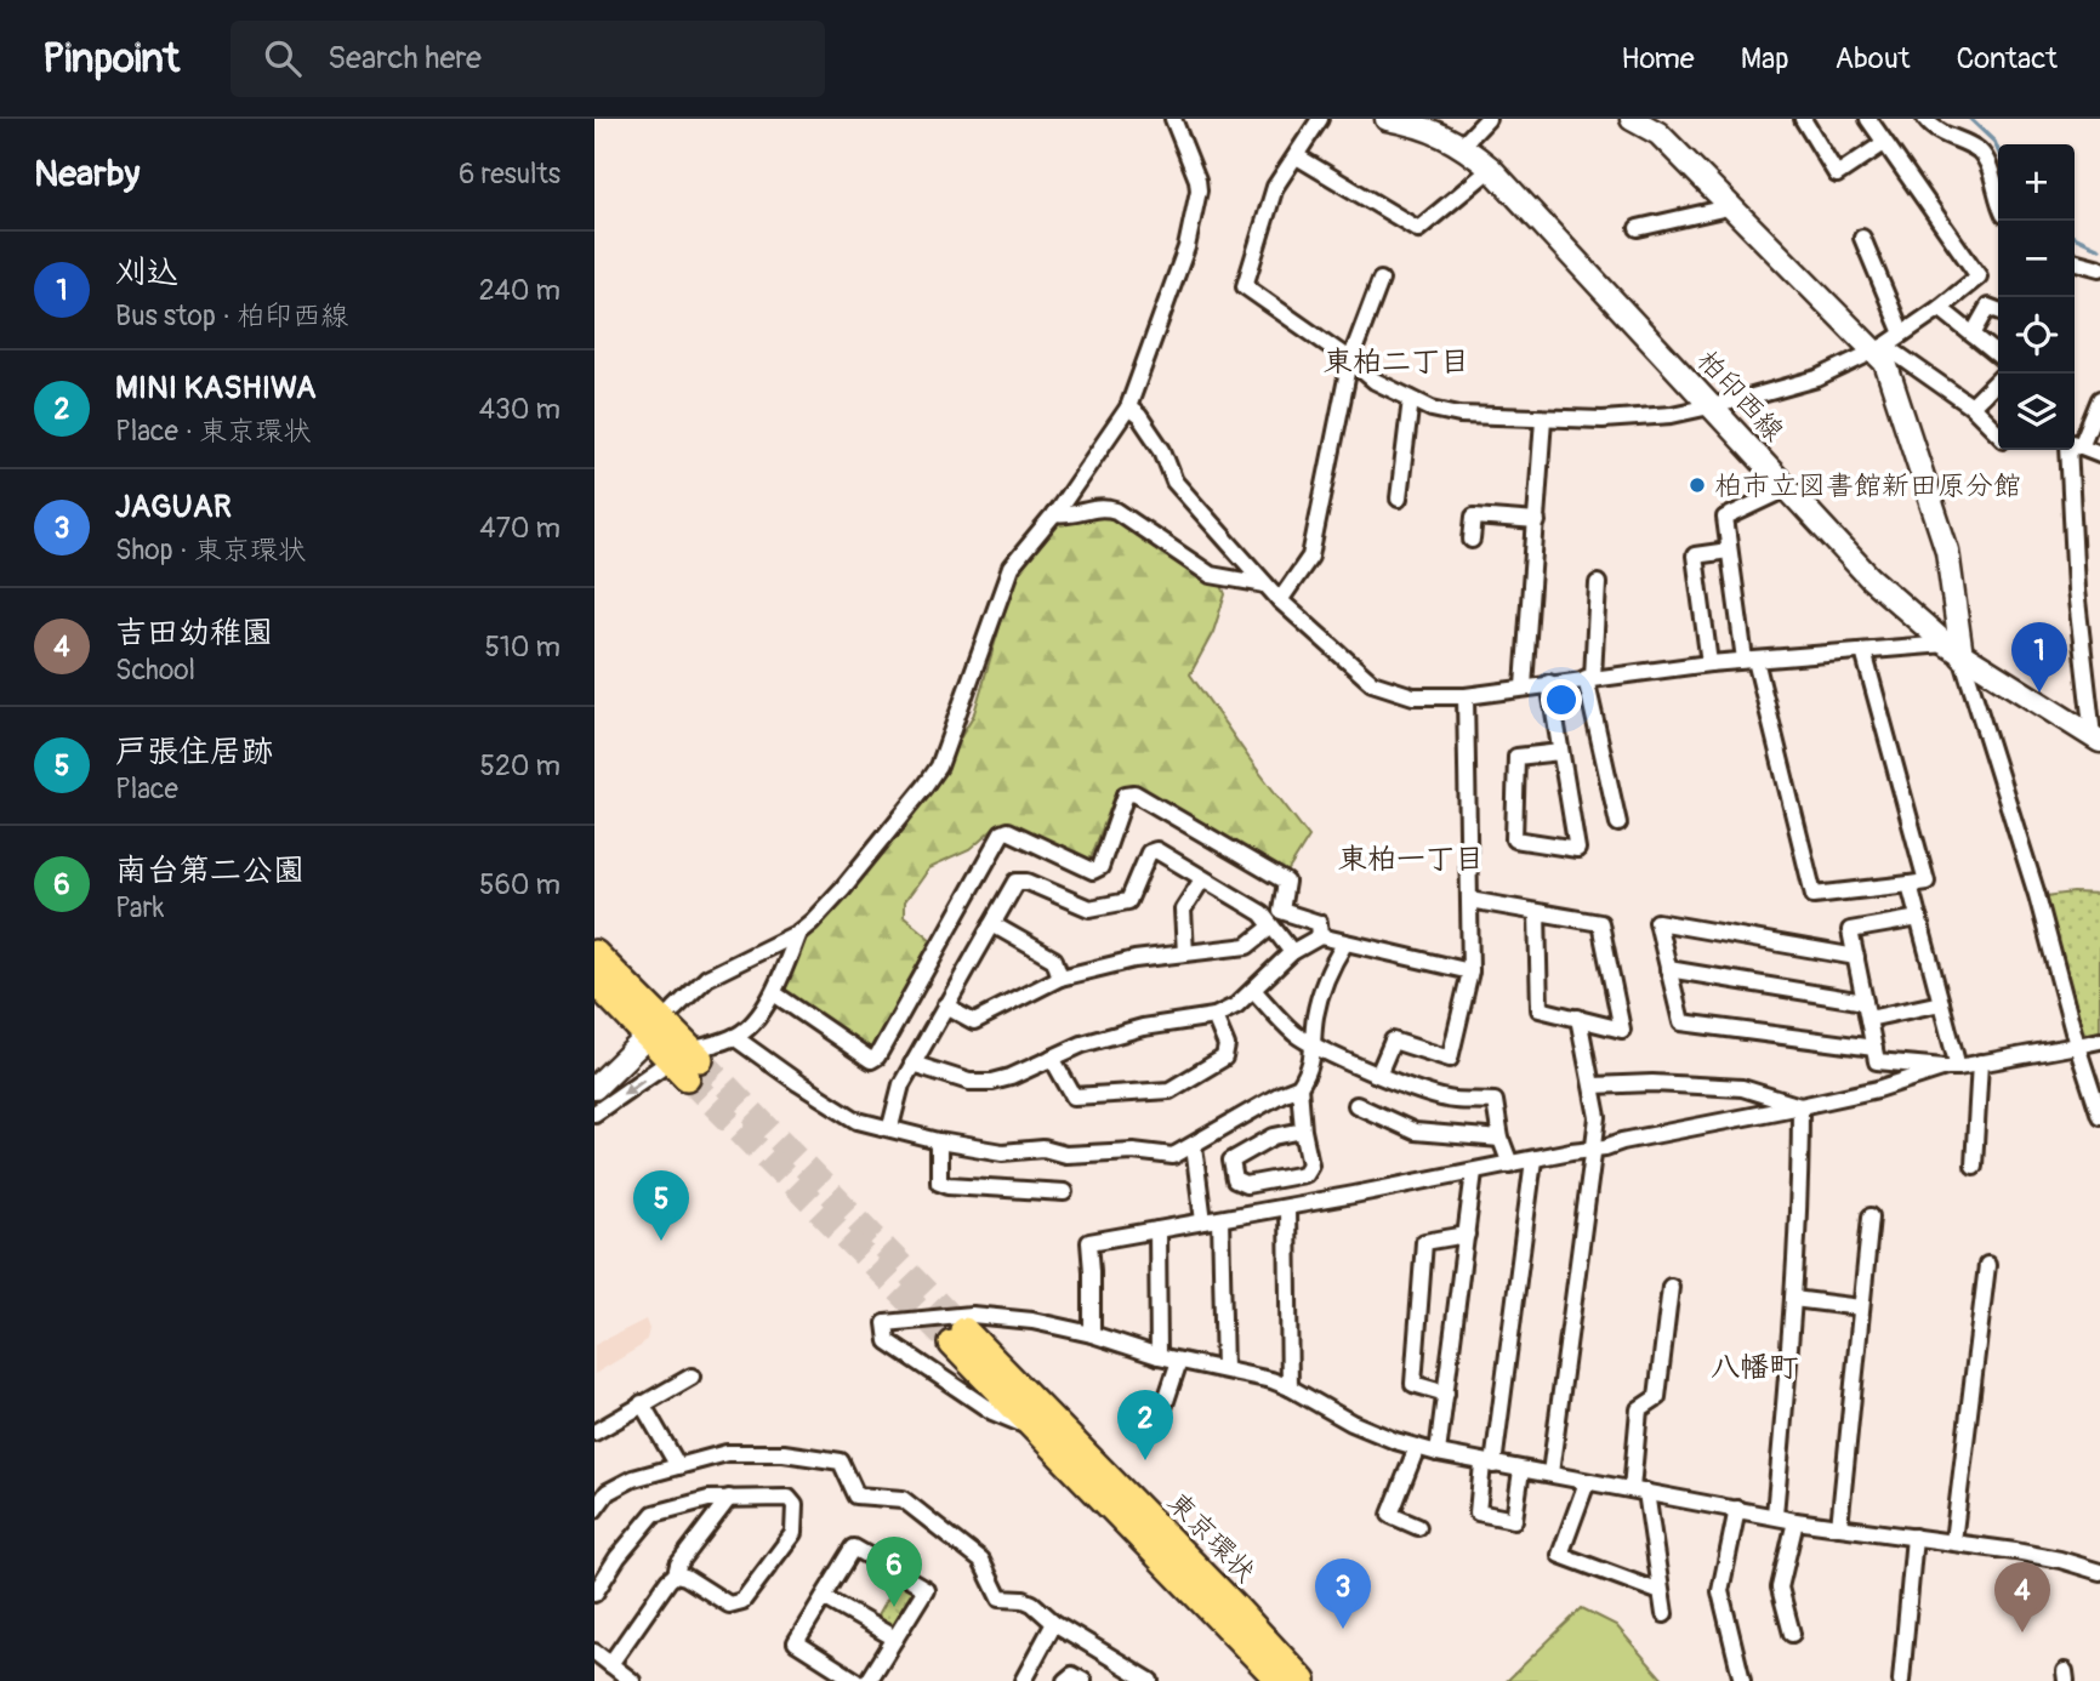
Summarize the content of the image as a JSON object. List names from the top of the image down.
{
  "streets": {
    "highway": ["東京環状"],
    "main road": ["柏印西線"]
  },
  "districts": ["東柏二丁目", "東柏一丁目", "八幡町"],
  "places": ["柏市立図書館新田原分館"],
  "page": {
    "header": "Pinpoint",
    "search": "Search here",
    "nav": [
      "Home",
      "Map",
      "About",
      "Contact"
    ],
    "heading": ["Nearby", "6 results"],
    "map_buttons": ["+", "−"],
    "list": [
      {
        "mark": "1",
        "name": "刈込",
        "note": "Bus stop · 柏印西線",
        "value": "240 m"
      },
      {
        "mark": "2",
        "name": "MINI KASHIWA",
        "note": "Place · 東京環状",
        "value": "430 m"
      },
      {
        "mark": "3",
        "name": "JAGUAR",
        "note": "Shop · 東京環状",
        "value": "470 m"
      },
      {
        "mark": "4",
        "name": "吉田幼稚園",
        "note": "School",
        "value": "510 m"
      },
      {
        "mark": "5",
        "name": "戸張住居跡",
        "note": "Place",
        "value": "520 m"
      },
      {
        "mark": "6",
        "name": "南台第二公園",
        "note": "Park",
        "value": "560 m"
      }
    ],
    "pins": [
      "1",
      "5",
      "2",
      "6",
      "3",
      "4"
    ]
  }
}
